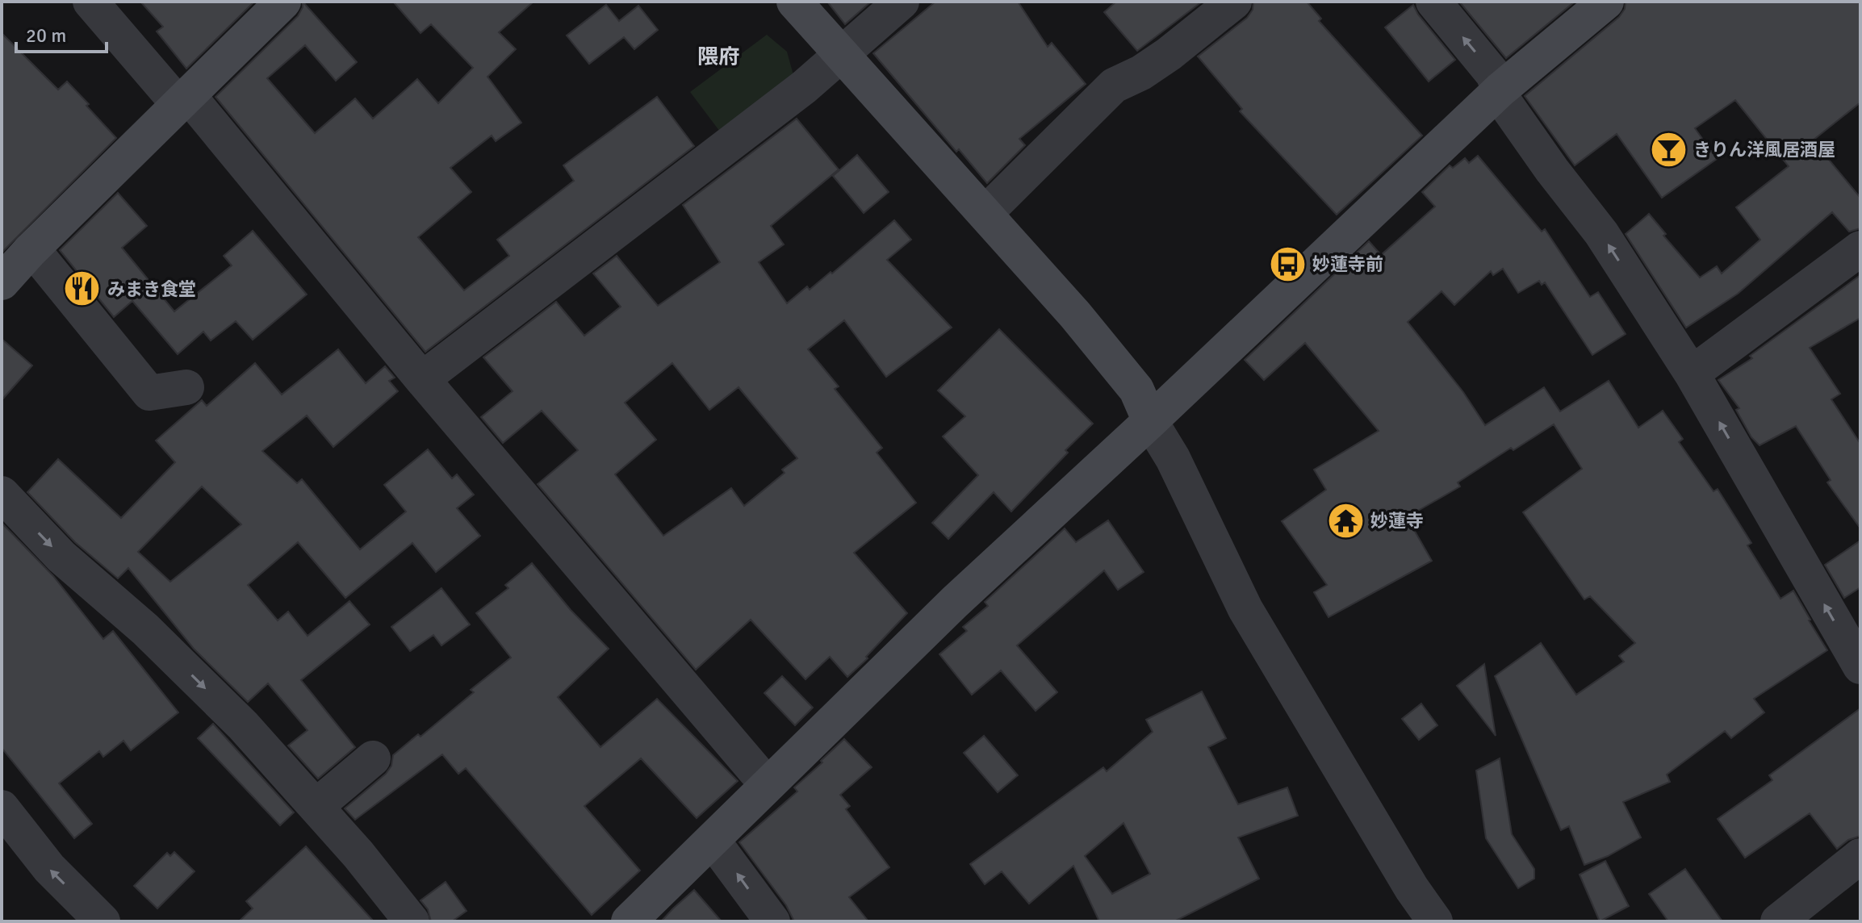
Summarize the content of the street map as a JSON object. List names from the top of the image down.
{
  "districts": ["隈府"],
  "places": {
    "bar": ["きりん洋風居酒屋"],
    "bus stop": ["妙蓮寺前"],
    "restaurant": ["みまき食堂"],
    "temple": ["妙蓮寺"]
  },
  "scale_bar": "20 m"
}
